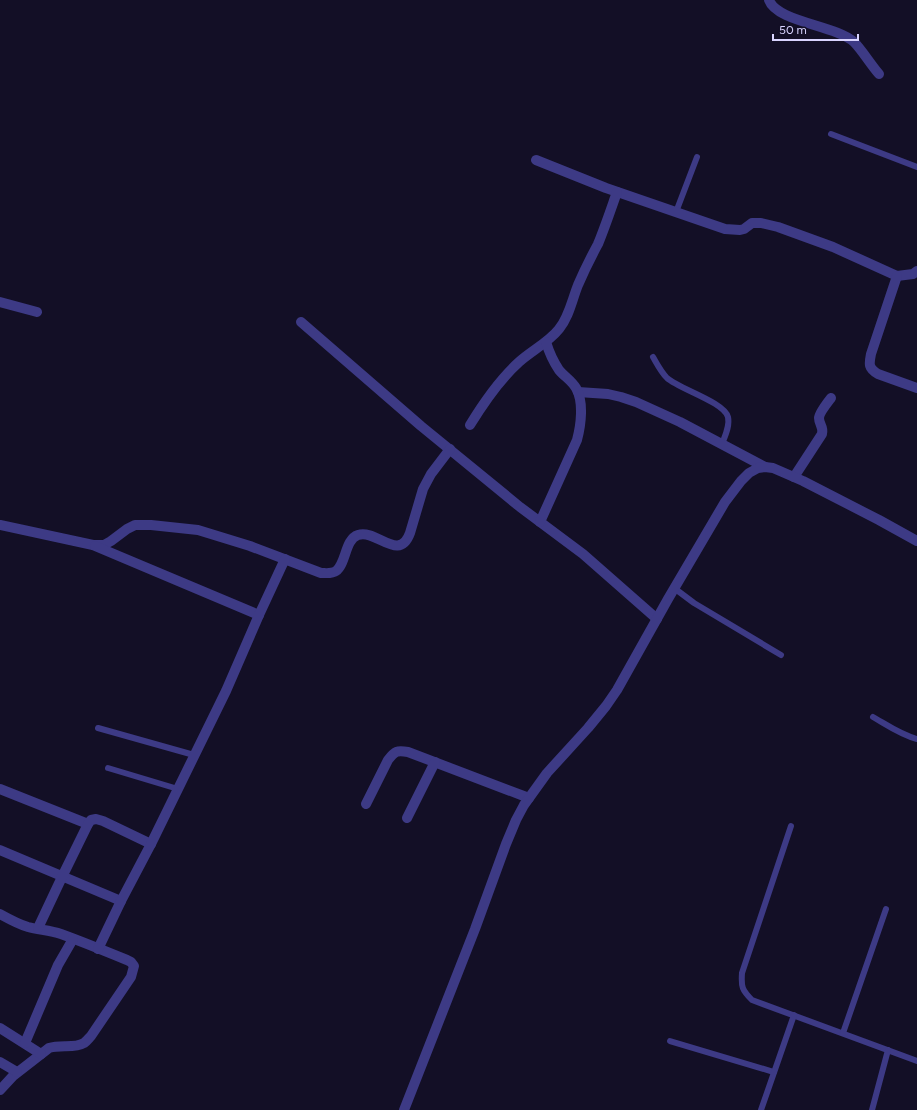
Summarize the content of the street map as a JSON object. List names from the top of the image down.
{
  "scale_bar": "50 m"
}
